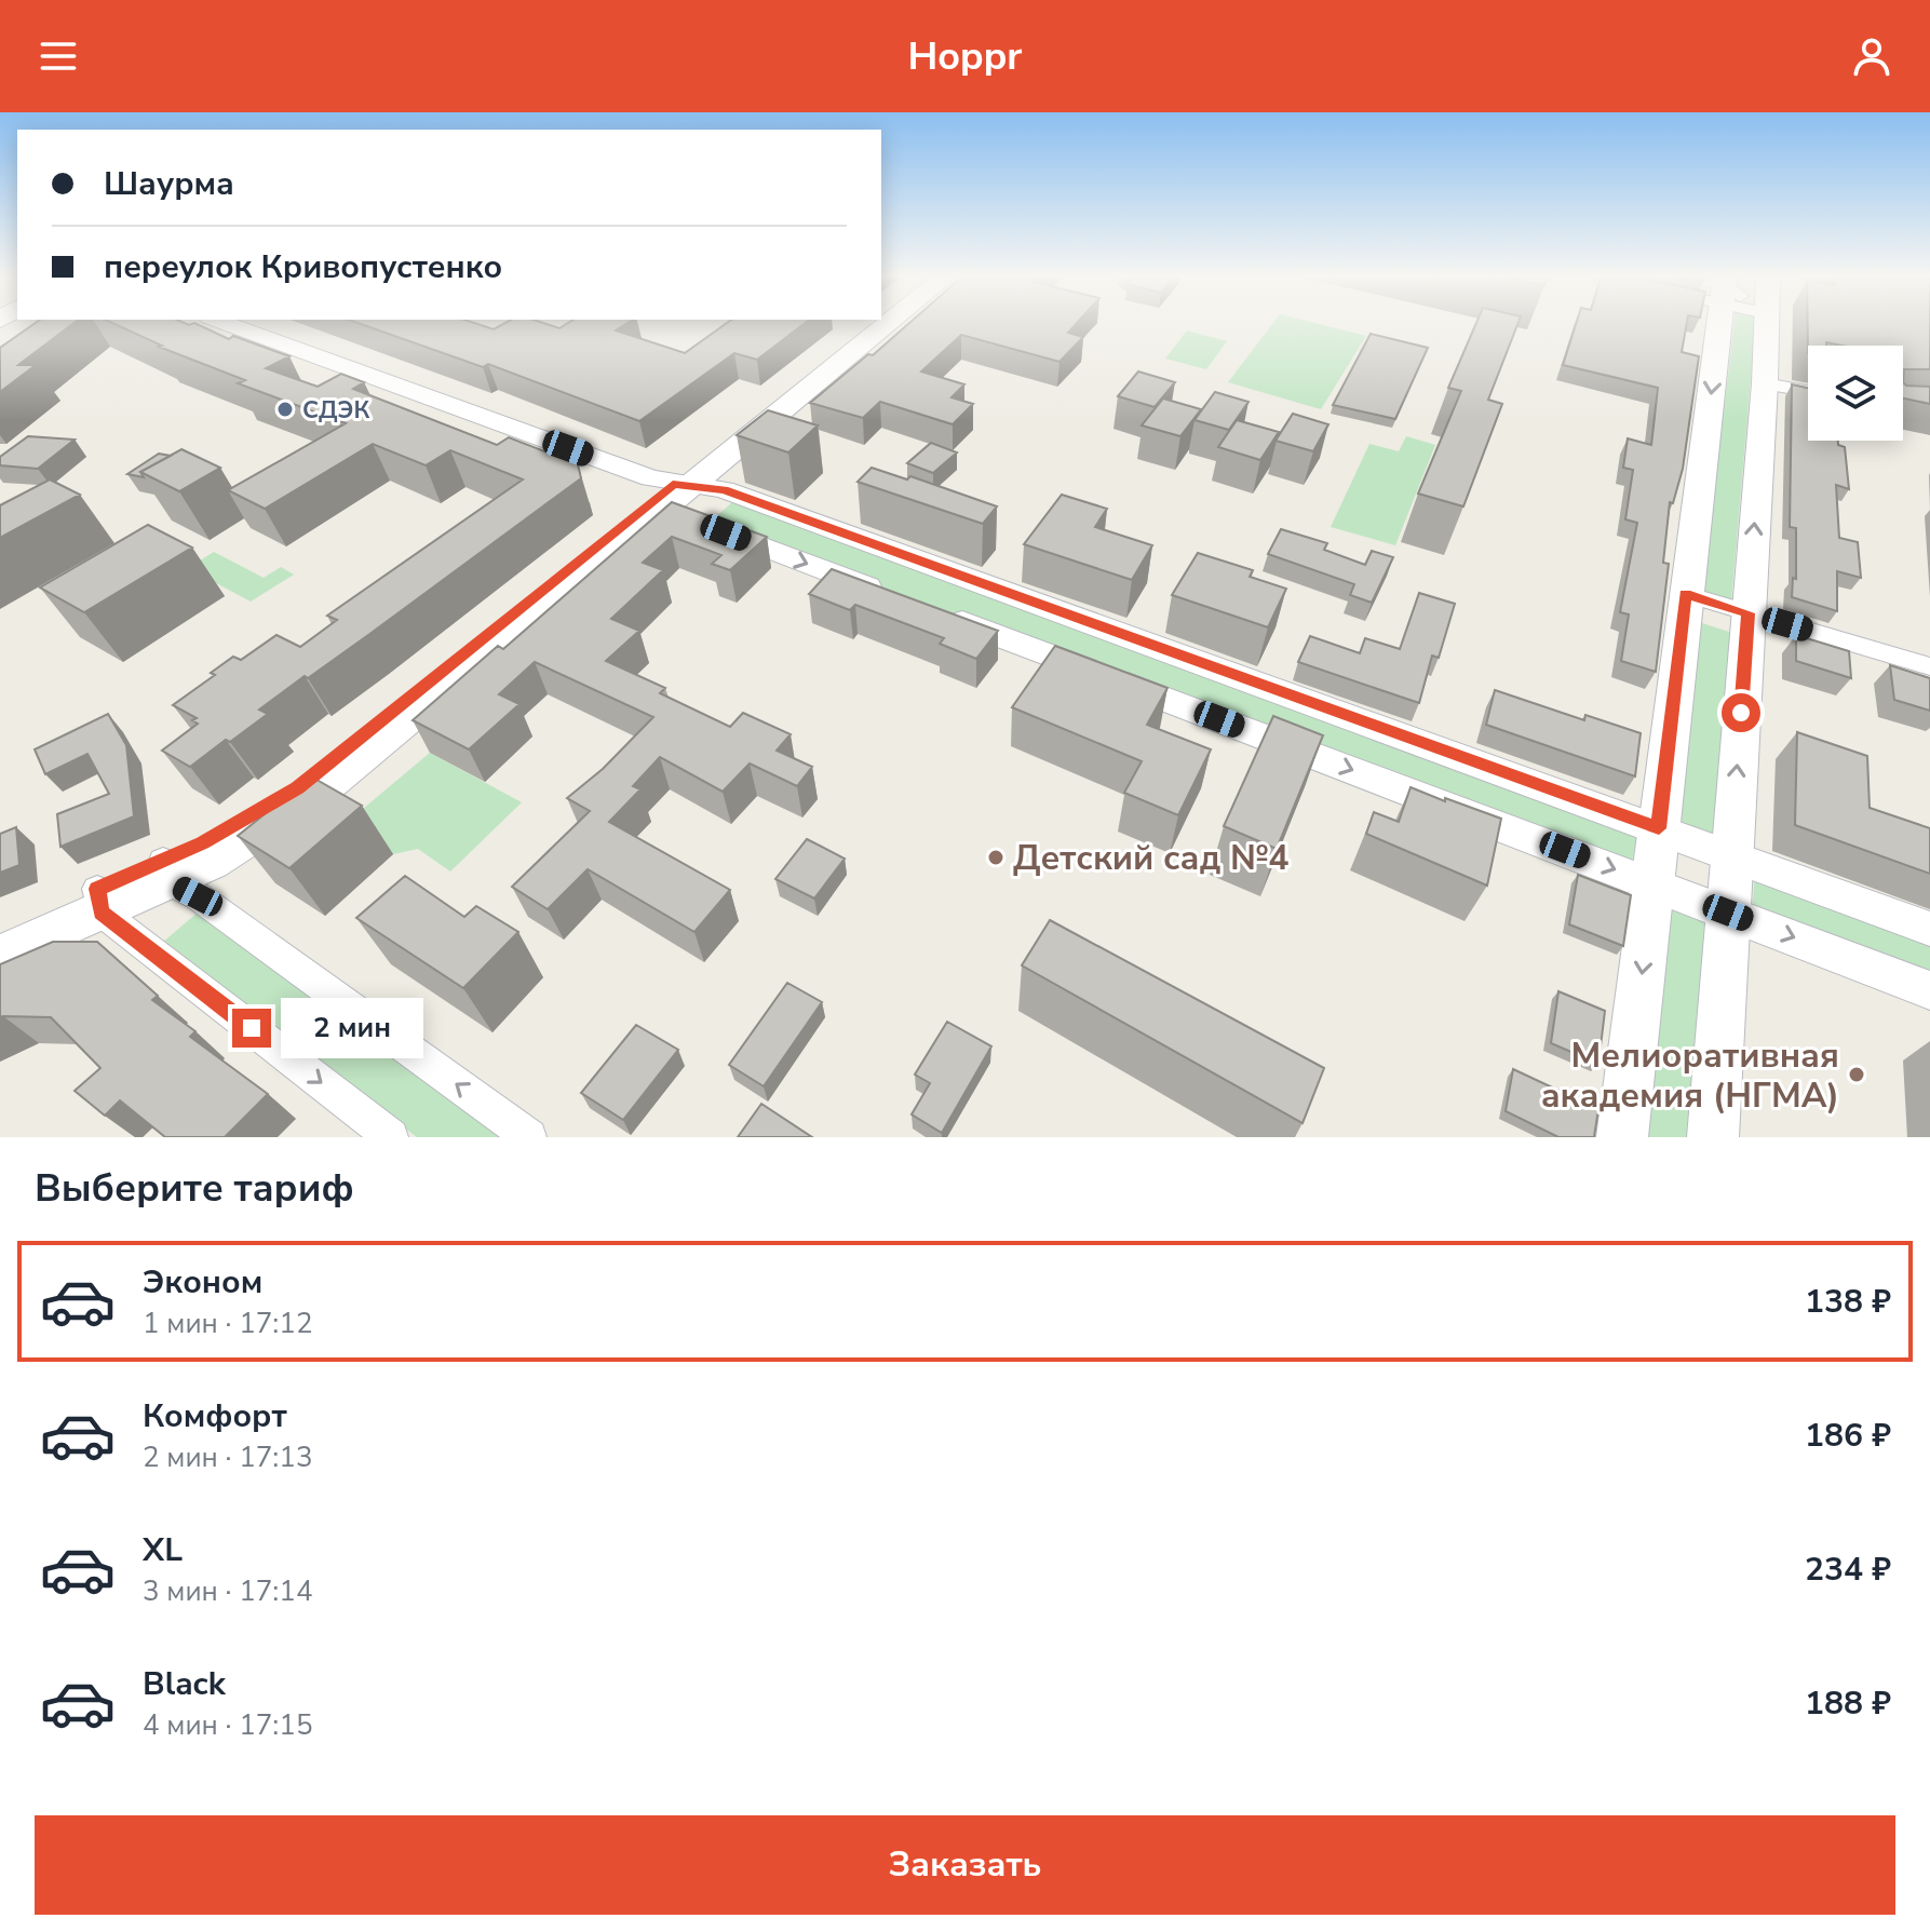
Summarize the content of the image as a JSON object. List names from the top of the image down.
{
  "places": ["СДЭК", "Детский сад №4", "Мелиоративная академия (НГМА)"],
  "page": {
    "header": "Hoppr",
    "banner": ["Шаурма", "переулок Кривопустенко"],
    "bubble": "2 мин",
    "heading": "Выберите тариф",
    "list": [
      {
        "name": "Эконом",
        "note": "1 мин · 17:12",
        "value": "138 ₽"
      },
      {
        "name": "Комфорт",
        "note": "2 мин · 17:13",
        "value": "186 ₽"
      },
      {
        "name": "XL",
        "note": "3 мин · 17:14",
        "value": "234 ₽"
      },
      {
        "name": "Black",
        "note": "4 мин · 17:15",
        "value": "188 ₽"
      }
    ],
    "buttons": "Заказать"
  }
}
